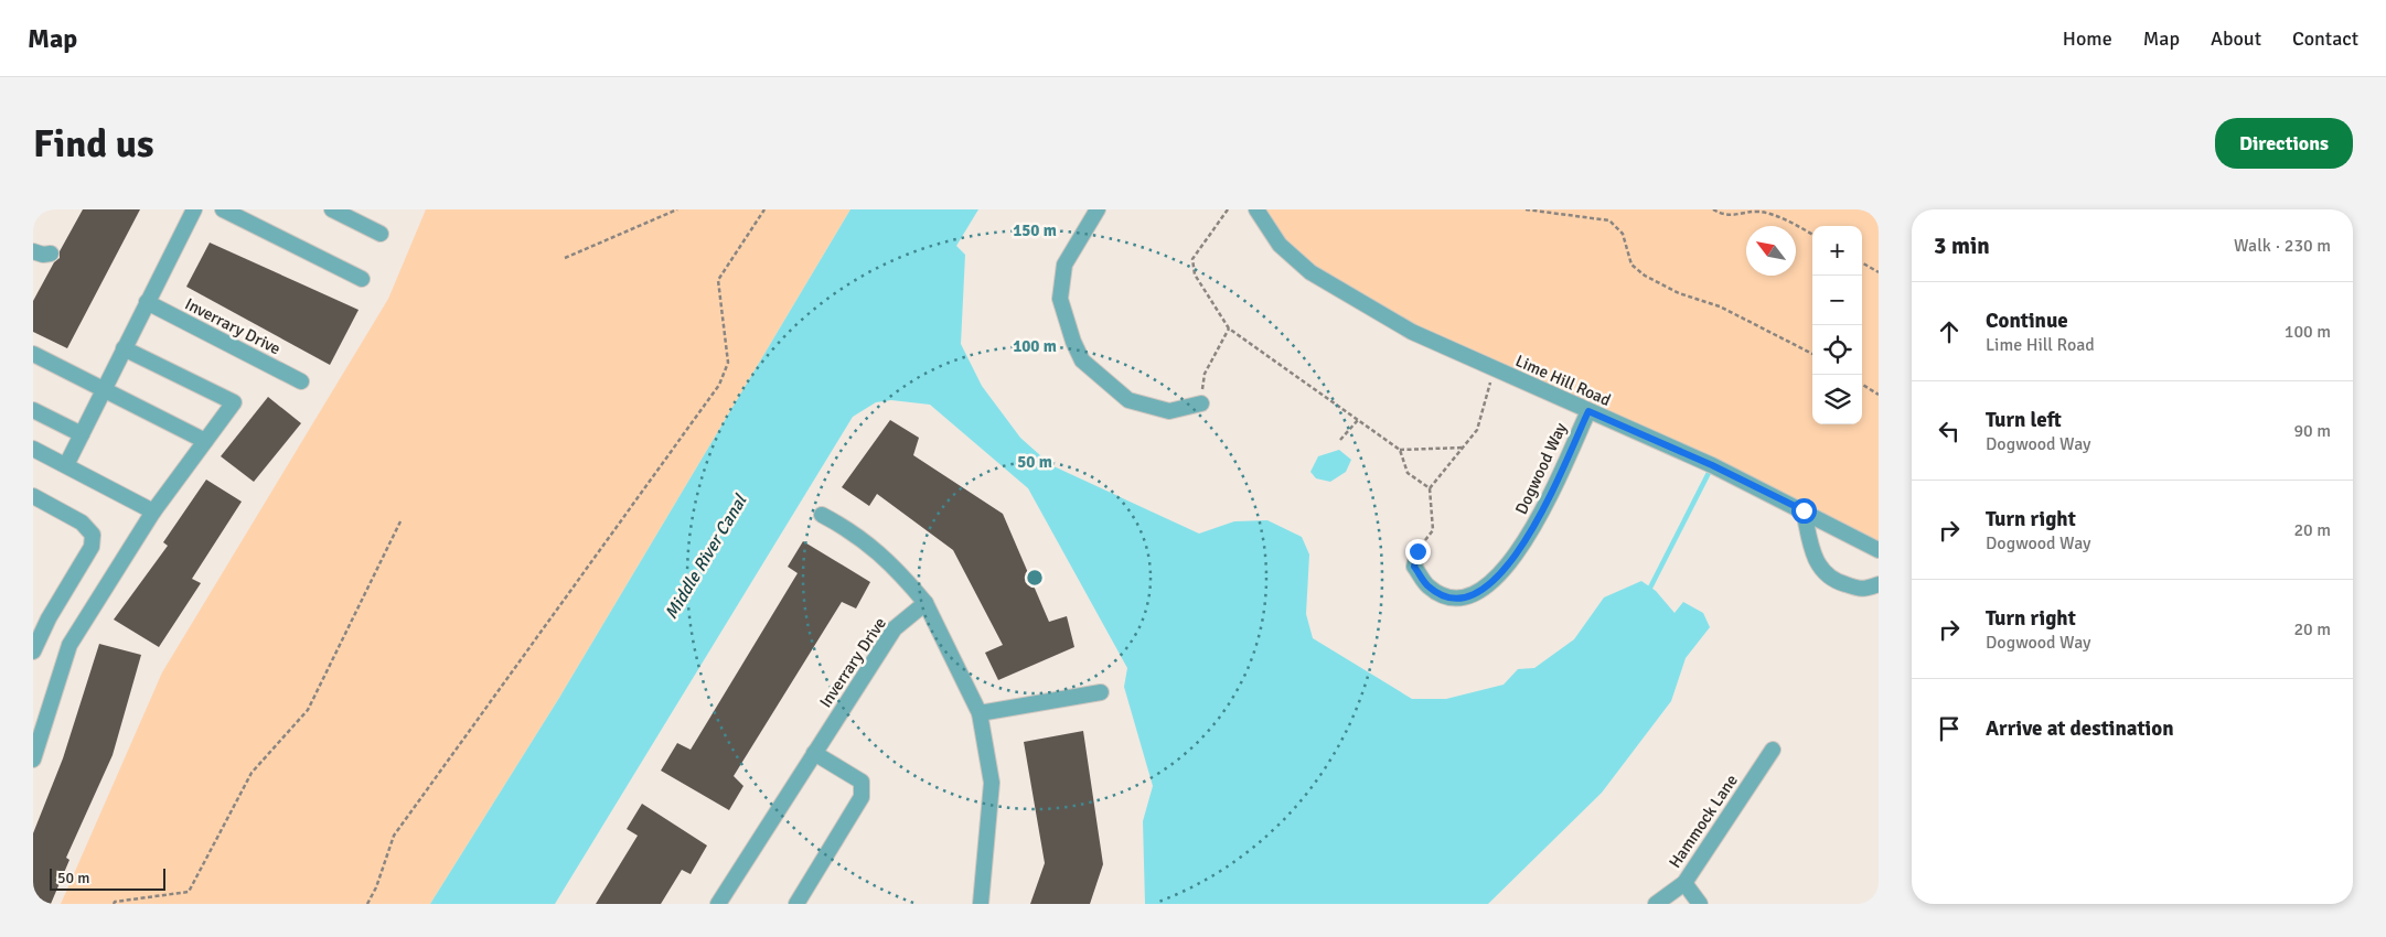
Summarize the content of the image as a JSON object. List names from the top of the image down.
{
  "streets": {
    "street": [
      "Inverrary Drive",
      "Lime Hill Road",
      "Dogwood Way",
      "Hammock Lane"
    ]
  },
  "crossings": [
    ["Lime Hill Road", "Dogwood Way"]
  ],
  "water": ["Middle River Canal"],
  "scale_bar": "50 m",
  "north": "top left",
  "page": {
    "header": "Map",
    "nav": [
      "Home",
      "Map",
      "About",
      "Contact"
    ],
    "buttons": "Directions",
    "title": "Find us",
    "heading": ["3 min", "Walk · 230 m"],
    "map_buttons": ["+", "−"],
    "list": [
      ["Continue", "Lime Hill Road", "100 m"],
      ["Turn left", "Dogwood Way", "90 m"],
      ["Turn right", "Dogwood Way", "20 m"],
      ["Turn right", "Dogwood Way", "20 m"],
      "Arrive at destination"
    ],
    "scale": "50 m"
  },
  "rings": ["150 m", "100 m", "50 m"]
}
